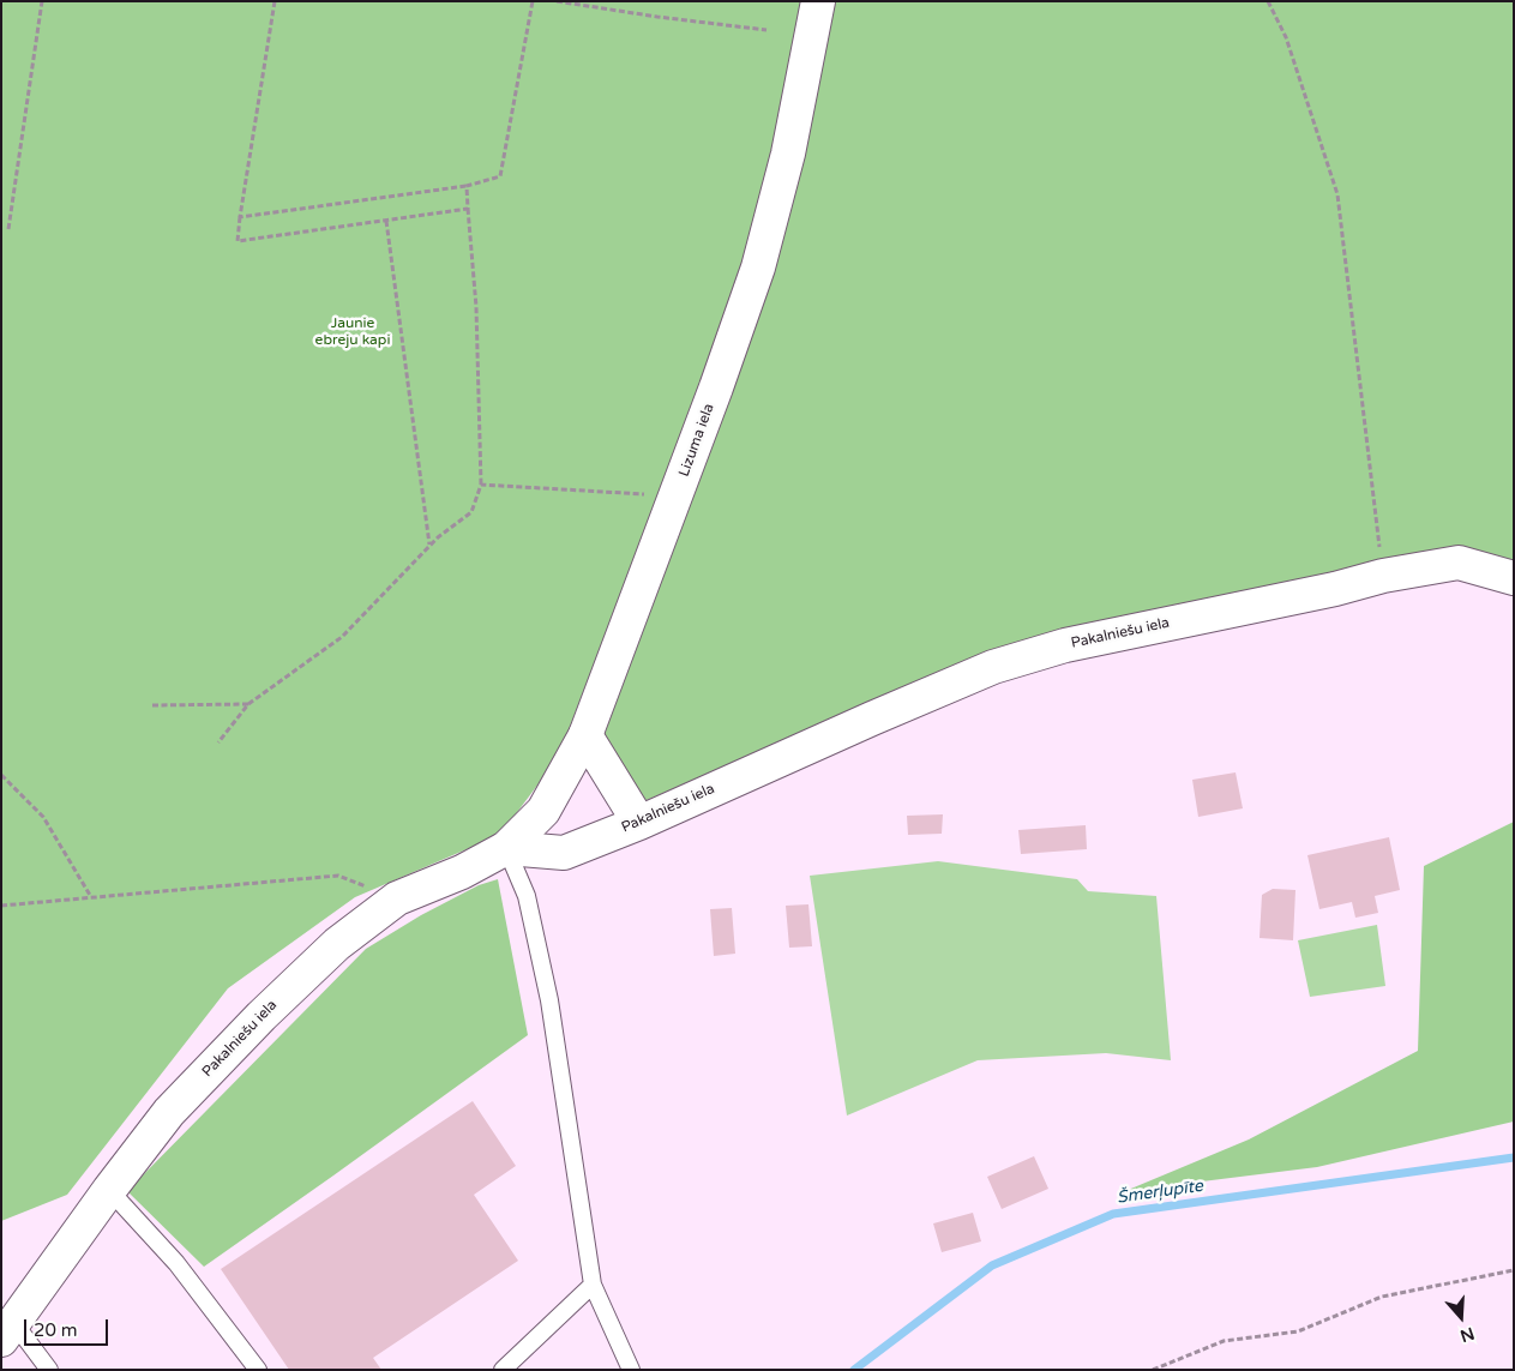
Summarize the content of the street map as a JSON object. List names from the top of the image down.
{
  "streets": {
    "street": ["Lizuma iela", "Pakalniešu iela"]
  },
  "crossings": [
    ["Lizuma iela", "Pakalniešu iela"]
  ],
  "water": ["Šmerļupīte"],
  "parks": ["Jaunie ebreju kapi"],
  "scale_bar": "20 m",
  "north": "bottom"
}
